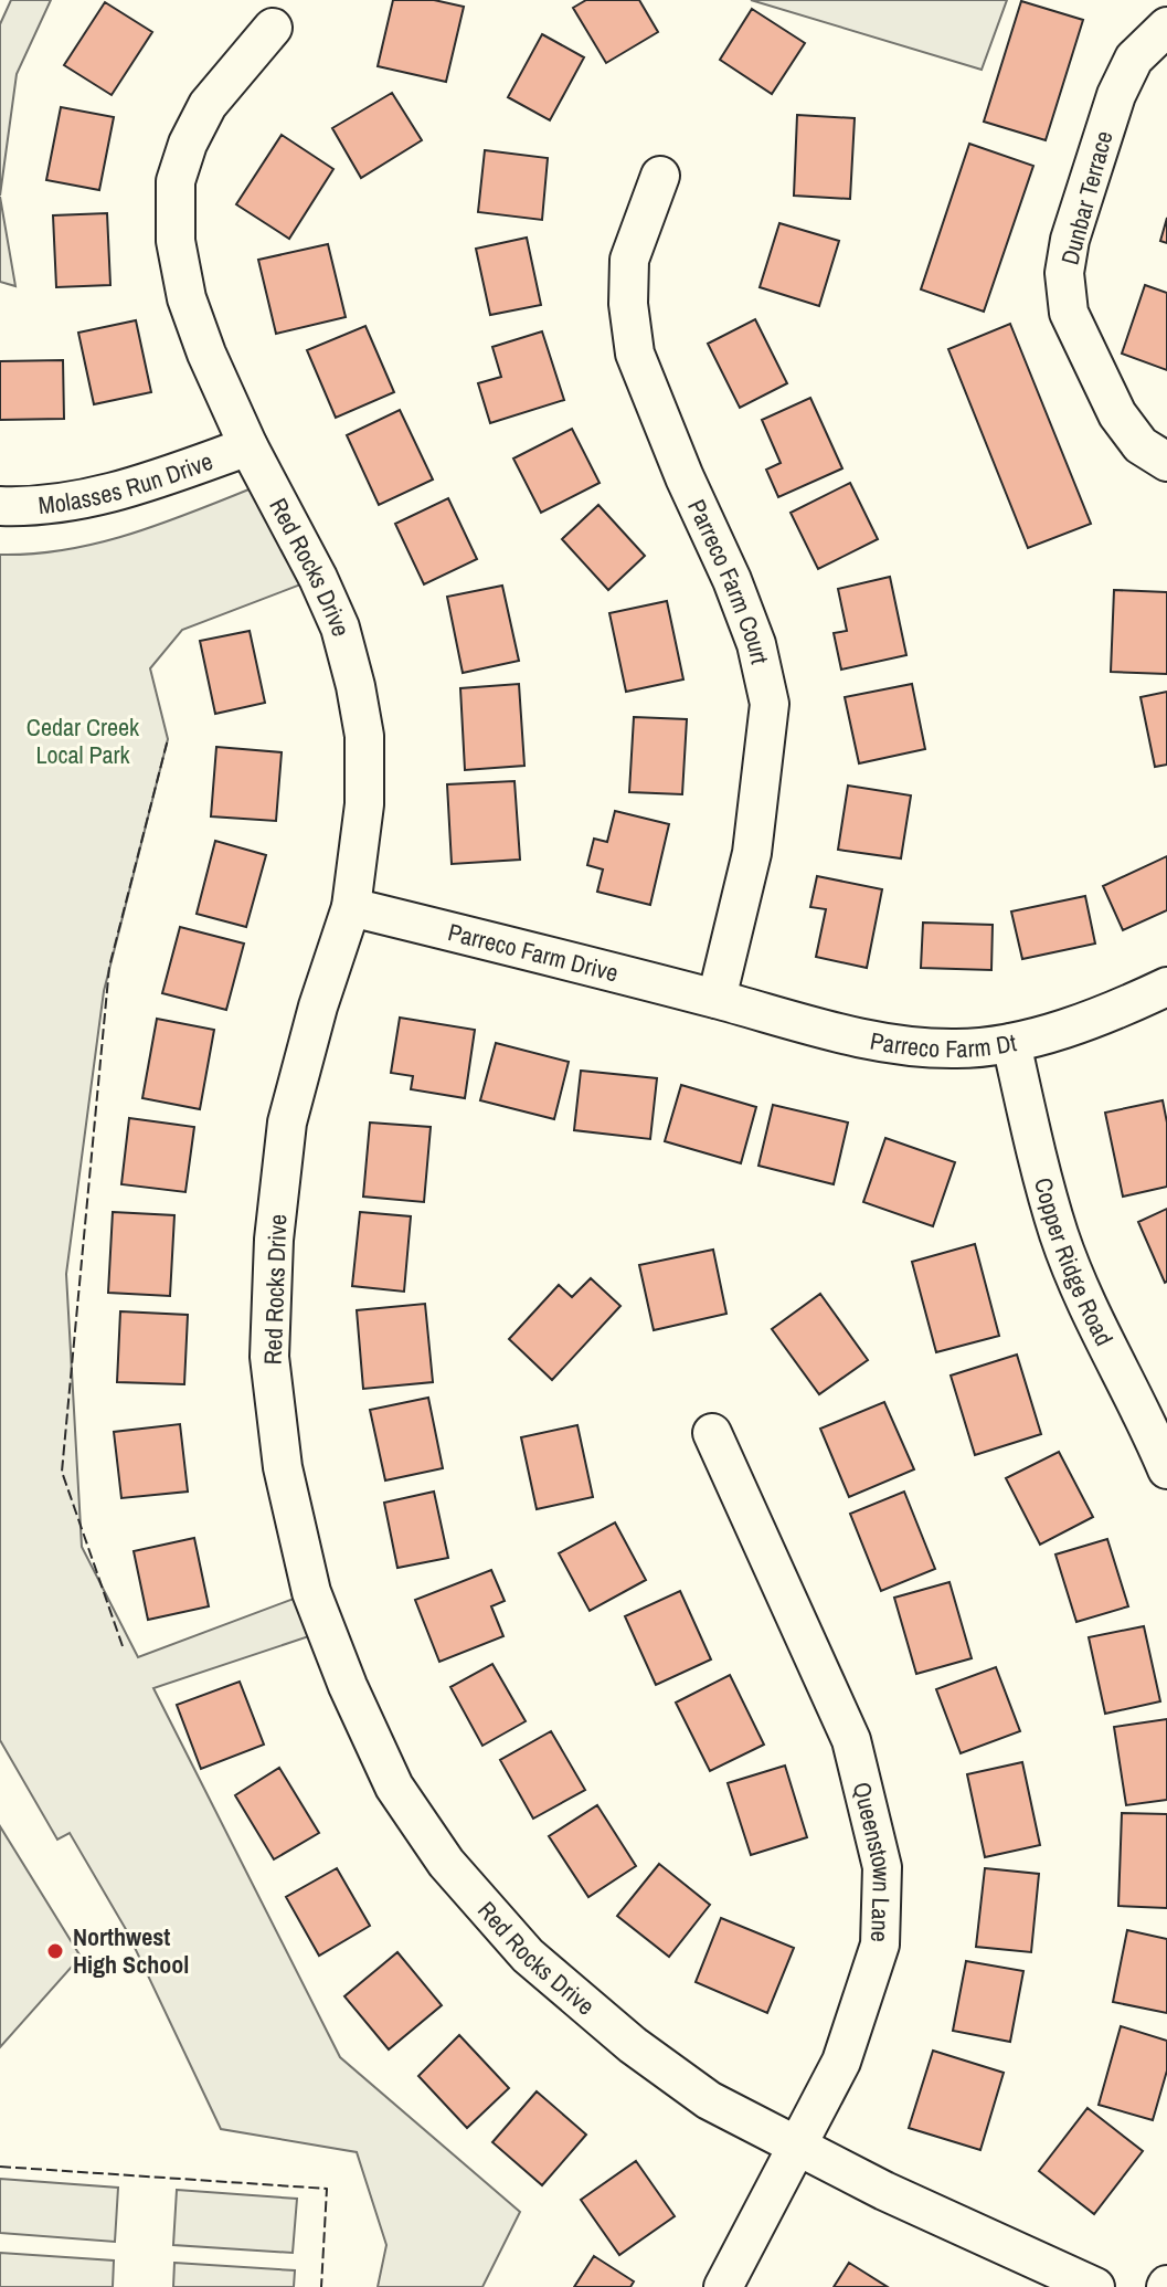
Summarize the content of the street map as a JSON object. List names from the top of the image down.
{
  "streets": {
    "street": [
      "Dunbar Terrace",
      "Molasses Run Drive",
      "Red Rocks Drive",
      "Parreco Farm Court",
      "Parreco Farm Drive",
      "Parreco Farm Dt",
      "Copper Ridge Road",
      "Queenstown Lane"
    ]
  },
  "crossings": [
    ["Molasses Run Drive", "Red Rocks Drive"],
    ["Red Rocks Drive", "Parreco Farm Drive"],
    ["Red Rocks Drive", "Queenstown Lane"],
    ["Parreco Farm Court", "Parreco Farm Drive"],
    ["Parreco Farm Court", "Parreco Farm Dt"],
    ["Parreco Farm Drive", "Parreco Farm Dt"],
    ["Parreco Farm Dt", "Copper Ridge Road"]
  ],
  "parks": ["Cedar Creek Local Park"],
  "places": ["Northwest High School"]
}
